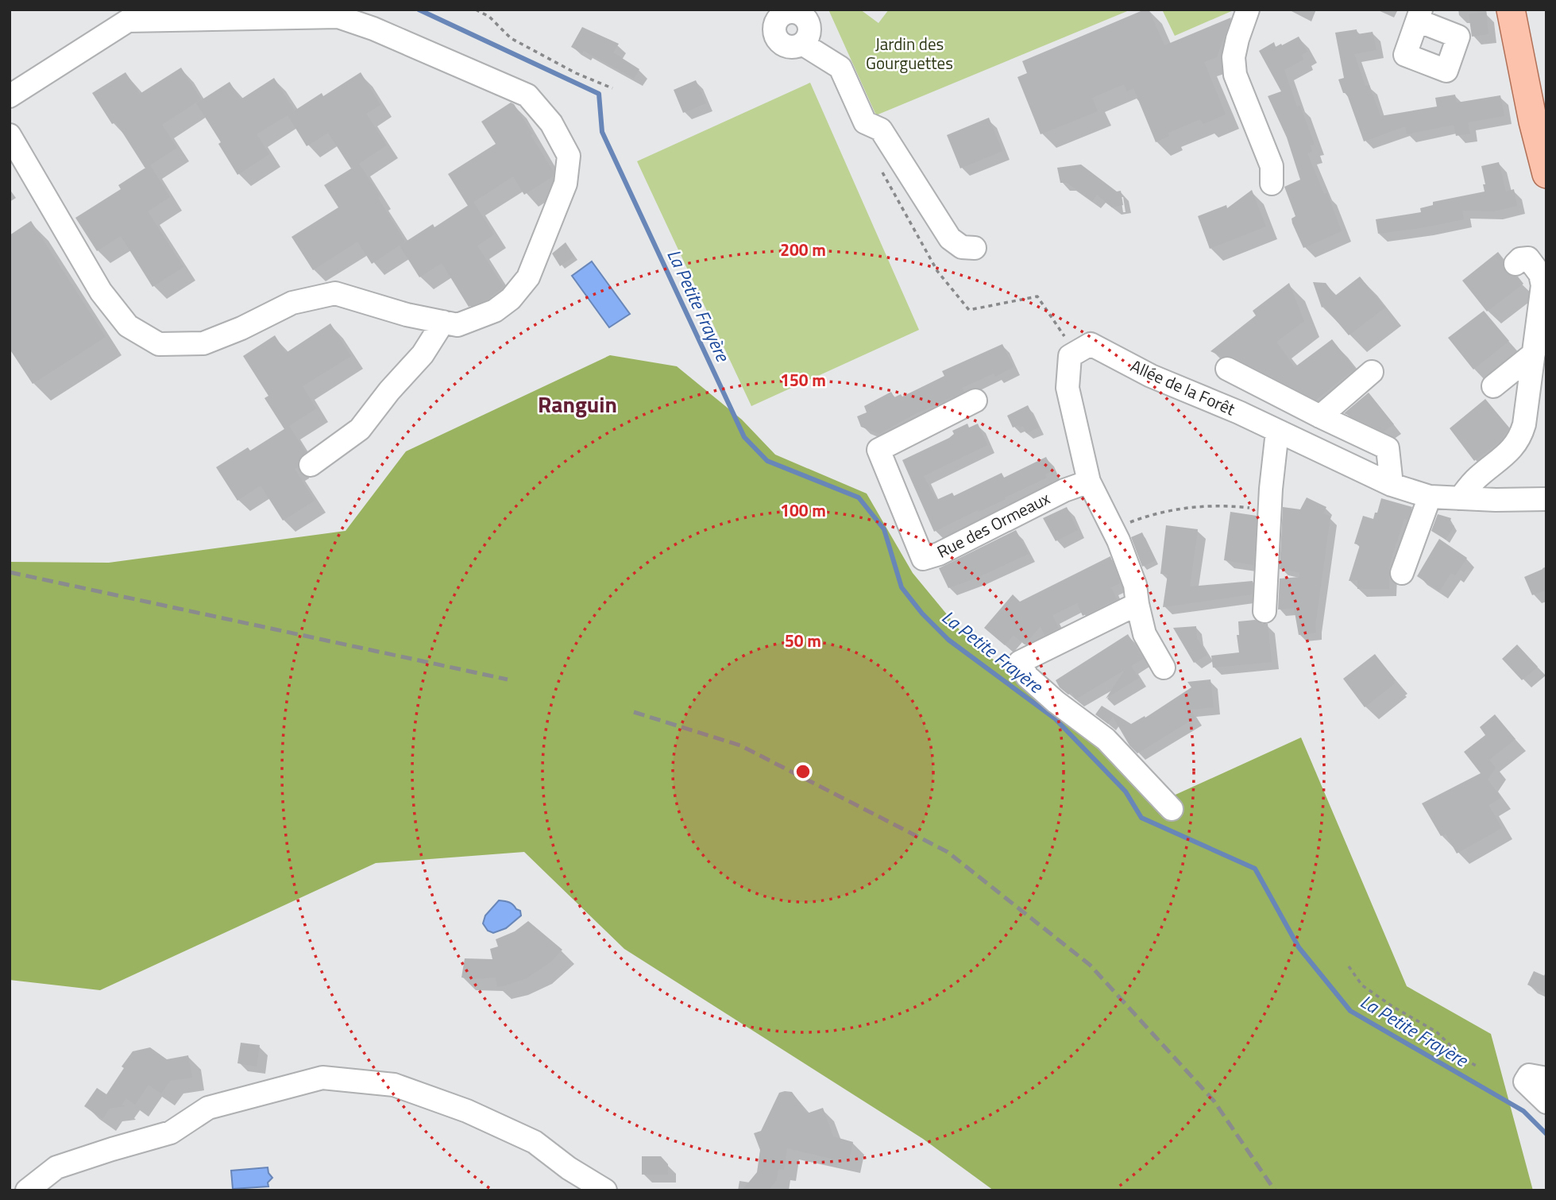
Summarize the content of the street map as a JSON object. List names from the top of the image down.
{
  "streets": {
    "street": ["Allée de la Forêt", "Rue des Ormeaux"]
  },
  "crossings": [
    ["Allée de la Forêt", "Rue des Ormeaux"]
  ],
  "districts": ["Ranguin"],
  "water": ["La Petite Frayère"],
  "parks": ["Jardin des Gourguettes"],
  "rings": [
    "200 m",
    "150 m",
    "100 m",
    "50 m"
  ]
}
